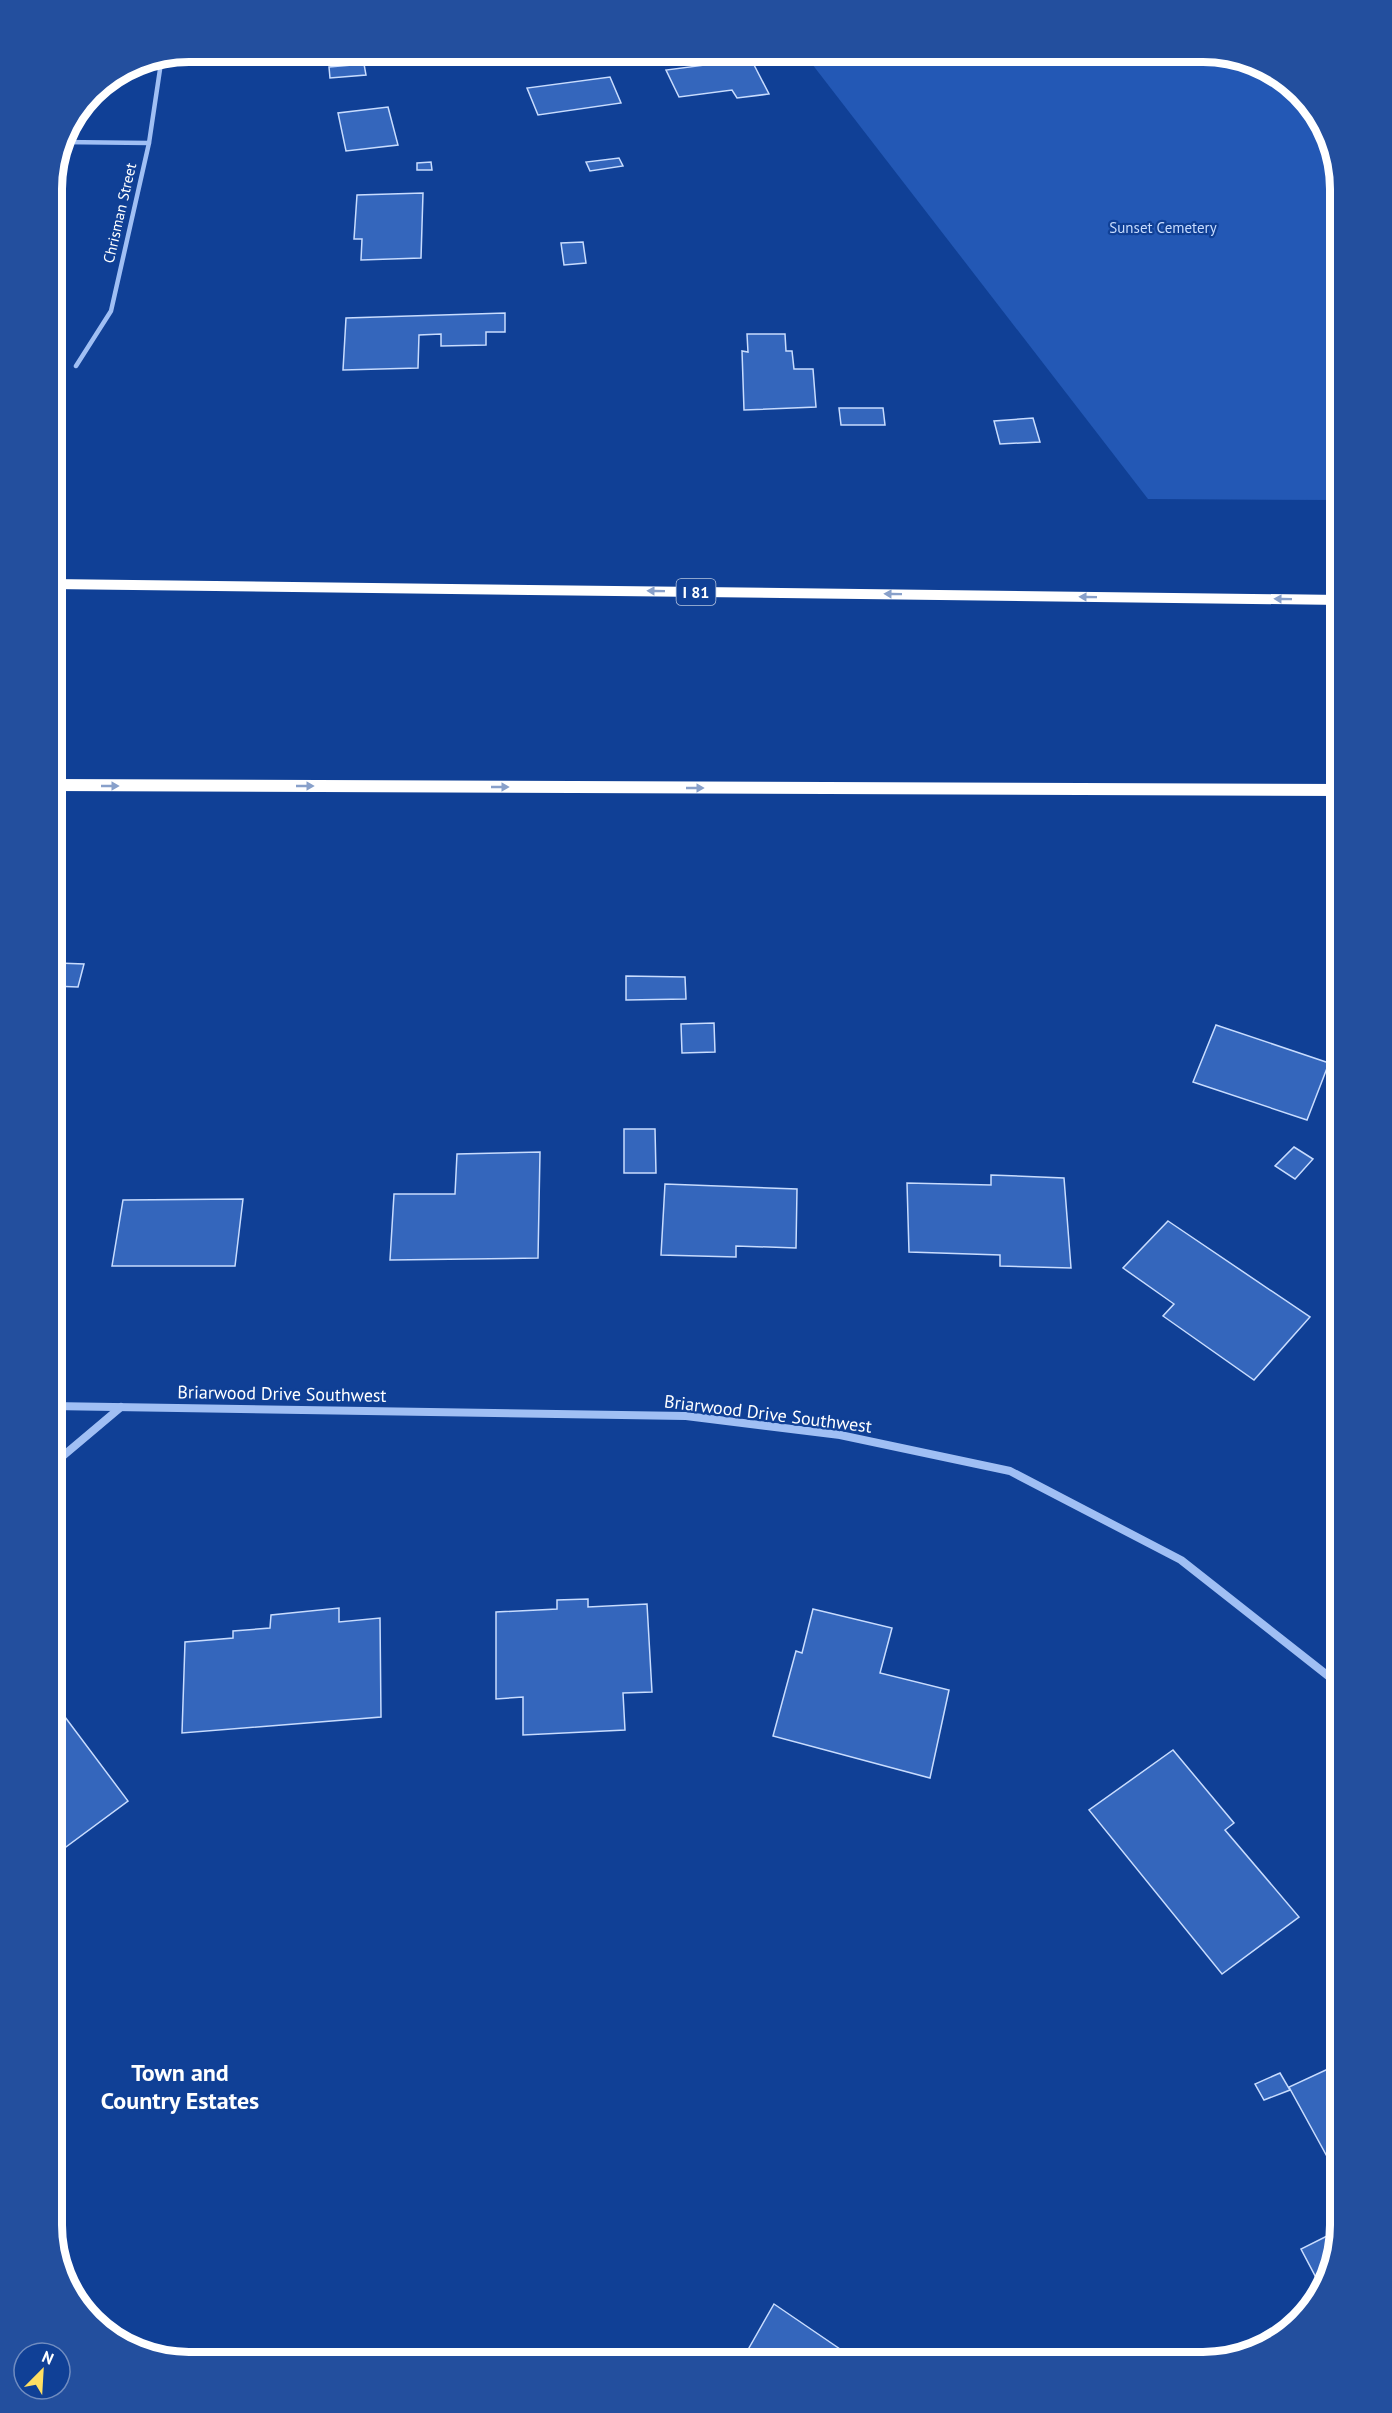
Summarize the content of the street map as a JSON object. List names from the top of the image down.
{
  "streets": {
    "highway": ["I 81"],
    "street": ["Chrisman Street", "Briarwood Drive Southwest"]
  },
  "districts": ["Town and Country Estates"],
  "parks": ["Sunset Cemetery"],
  "north": "top right"
}
